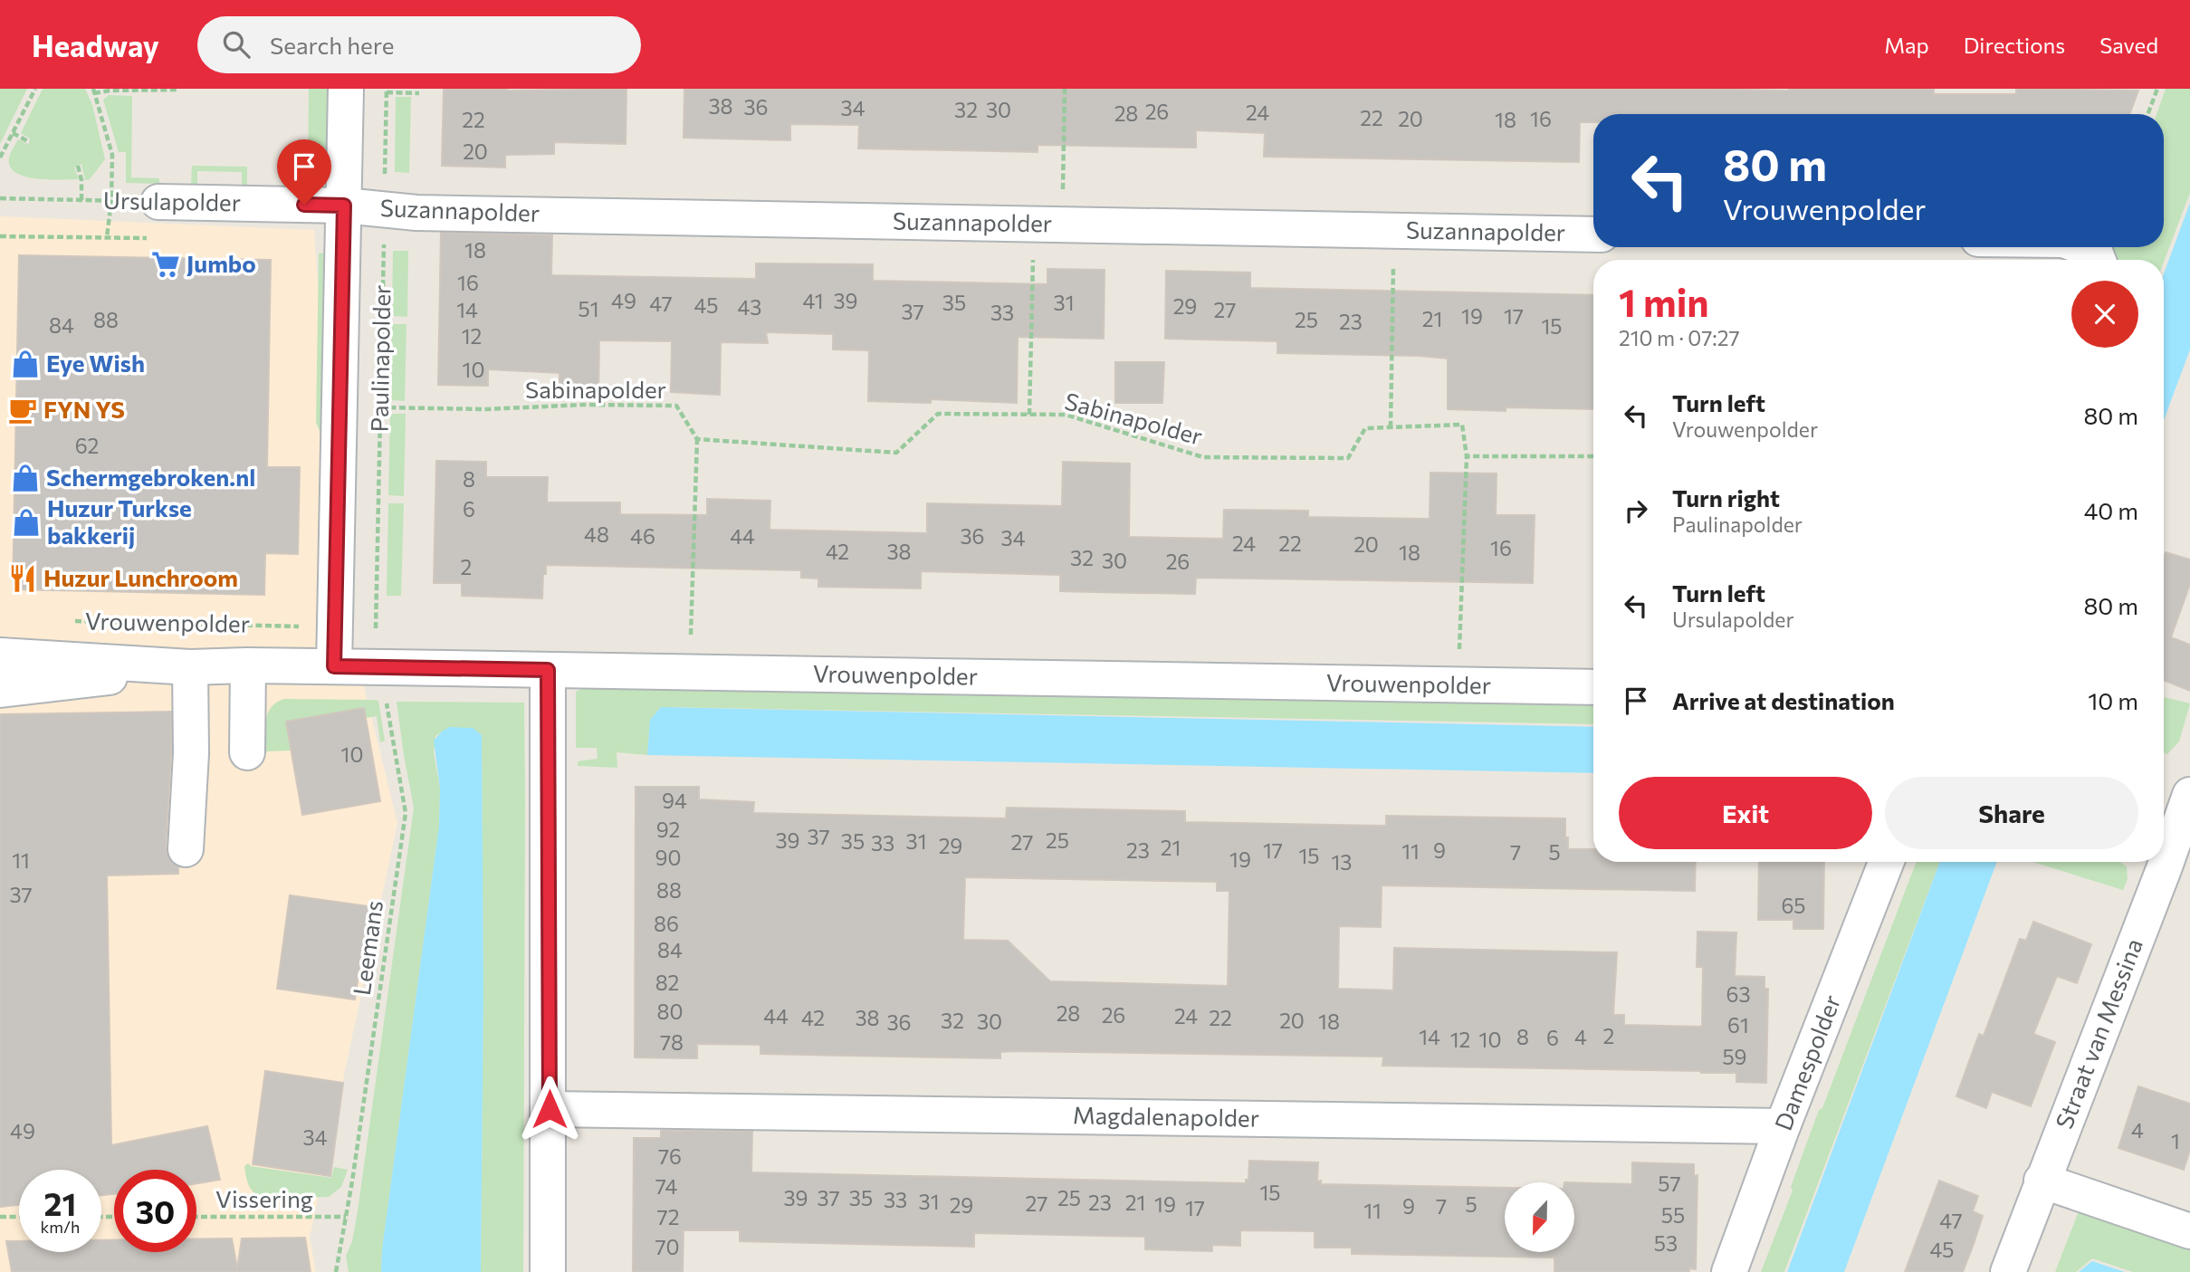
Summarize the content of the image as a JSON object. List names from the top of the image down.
{
  "streets": {
    "street": [
      "Ursulapolder",
      "Suzannapolder",
      "Paulinapolder",
      "Vrouwenpolder",
      "Straat van Messina",
      "Damespolder",
      "Magdalenapolder"
    ],
    "path": ["Sabinapolder", "Leemans", "Vissering"]
  },
  "crossings": [
    ["Ursulapolder", "Suzannapolder"],
    ["Ursulapolder", "Paulinapolder"],
    ["Suzannapolder", "Paulinapolder"],
    ["Paulinapolder", "Sabinapolder"],
    ["Paulinapolder", "Vrouwenpolder"],
    ["Vrouwenpolder", "Leemans"],
    ["Leemans", "Vissering"],
    ["Damespolder", "Magdalenapolder"]
  ],
  "places": {
    "supermarket": ["Jumbo"],
    "shop": ["Eye Wish", "Schermgebroken.nl", "Huzur Turkse bakkerij"],
    "cafe": ["FYN YS"],
    "restaurant": ["Huzur Lunchroom"]
  },
  "house_numbers": [
    "38",
    "36",
    "34",
    "32",
    "30",
    "26",
    "24",
    "28",
    "22",
    "20",
    "16",
    "22",
    "18",
    "20",
    "18",
    "16",
    "49",
    "41",
    "39",
    "35",
    "31",
    "47",
    "45",
    "29",
    "43",
    "51",
    "14",
    "27",
    "37",
    "33",
    "19",
    "17",
    "21",
    "88",
    "25",
    "23",
    "84",
    "15",
    "12",
    "10",
    "62",
    "8",
    "6",
    "48",
    "46",
    "44",
    "36",
    "34",
    "24",
    "22",
    "20",
    "16",
    "42",
    "38",
    "18",
    "32",
    "30",
    "26",
    "2",
    "10",
    "94",
    "92",
    "37",
    "39",
    "25",
    "35",
    "31",
    "27",
    "33",
    "29",
    "21",
    "23",
    "17",
    "9",
    "11",
    "7",
    "5",
    "15",
    "90",
    "19",
    "11",
    "13",
    "88",
    "37",
    "65",
    "86",
    "84",
    "82",
    "63",
    "80",
    "28",
    "26",
    "44",
    "24",
    "42",
    "38",
    "22",
    "32",
    "20",
    "30",
    "18",
    "36",
    "61",
    "2",
    "14",
    "8",
    "4",
    "6",
    "12",
    "10",
    "78",
    "59",
    "4",
    "49",
    "34",
    "1",
    "76",
    "57",
    "74",
    "15",
    "39",
    "37",
    "35",
    "25",
    "33",
    "31",
    "23",
    "21",
    "27",
    "19",
    "5",
    "29",
    "9",
    "7",
    "17",
    "11",
    "55",
    "72",
    "47",
    "53",
    "70",
    "45"
  ],
  "north": "bottom",
  "page": {
    "header": "Headway",
    "search": "Search here",
    "nav": ["Map", "Directions", "Saved"],
    "turn": ["80 m", "Vrouwenpolder"],
    "heading": ["1 min", "210 m · 07:27"],
    "list": [
      {
        "name": "Turn left",
        "note": "Vrouwenpolder",
        "value": "80 m"
      },
      {
        "name": "Turn right",
        "note": "Paulinapolder",
        "value": "40 m"
      },
      {
        "name": "Turn left",
        "note": "Ursulapolder",
        "value": "80 m"
      },
      {
        "name": "Arrive at destination",
        "value": "10 m"
      }
    ],
    "buttons": ["Exit", "Share"],
    "speed": "21 km/h",
    "limit": "30"
  }
}
